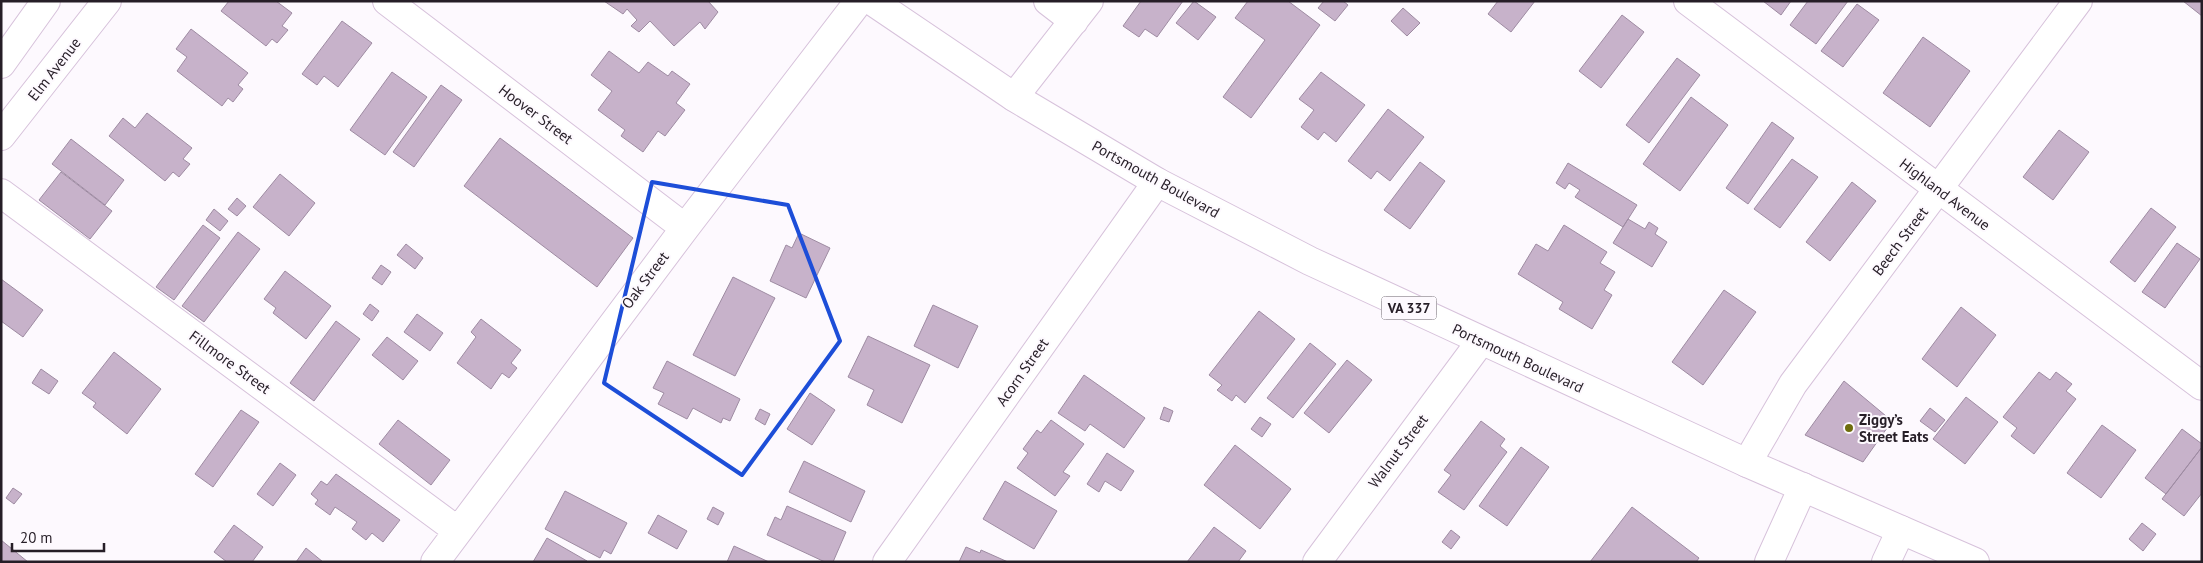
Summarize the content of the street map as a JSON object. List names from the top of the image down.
{
  "streets": {
    "street": [
      "Elm Avenue",
      "Hoover Street",
      "Portsmouth Boulevard",
      "Highland Avenue",
      "Beech Street",
      "Oak Street",
      "VA 337",
      "Fillmore Street",
      "Acorn Street",
      "Walnut Street"
    ]
  },
  "crossings": [
    ["Hoover Street", "Oak Street"],
    ["Portsmouth Boulevard", "Beech Street"],
    ["Portsmouth Boulevard", "Acorn Street"],
    ["Portsmouth Boulevard", "Walnut Street"],
    ["Highland Avenue", "Beech Street"],
    ["Oak Street", "Fillmore Street"]
  ],
  "places": ["Ziggy’s Street Eats"],
  "scale_bar": "20 m"
}
